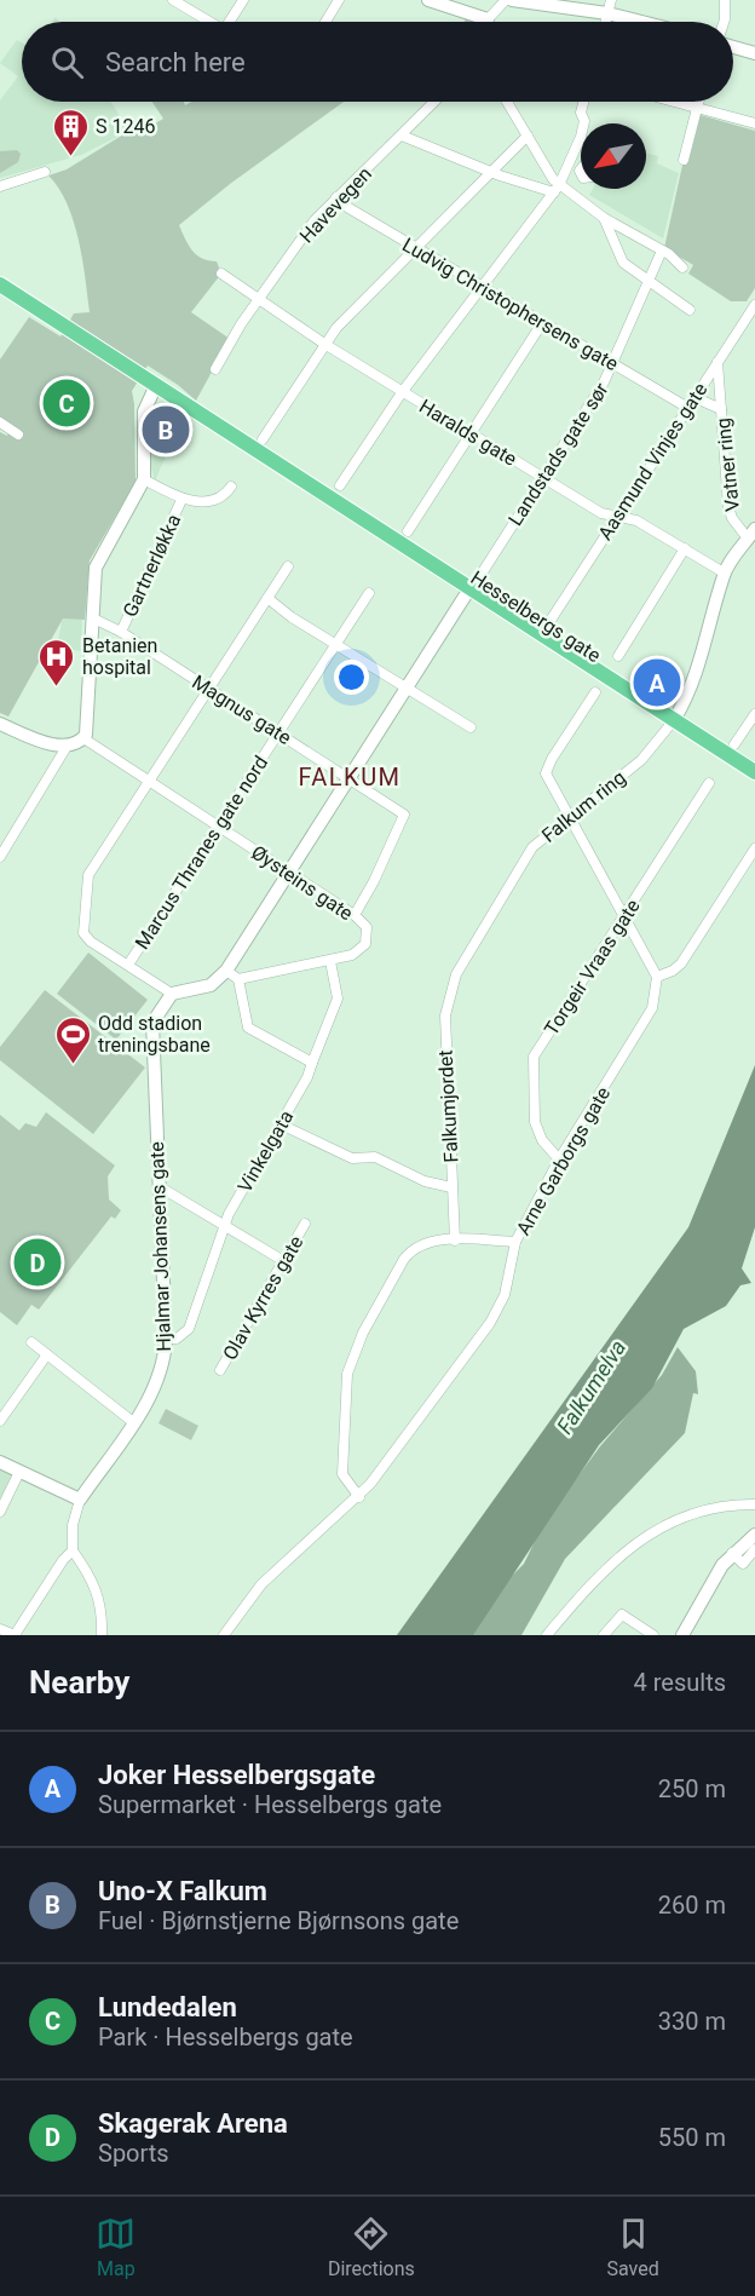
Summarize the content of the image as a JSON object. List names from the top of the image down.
{
  "streets": {
    "main road": ["Hesselbergs gate"],
    "street": [
      "Havevegen",
      "Ludvig Christophersens gate",
      "Haralds gate",
      "Landstads gate sør",
      "Aasmund Vinjes gate",
      "Vatner ring",
      "Gartnerløkka",
      "Magnus gate",
      "Falkum ring",
      "Marcus Thranes gate nord",
      "Øysteins gate",
      "Torgeir Vraas gate",
      "Falkumjordet",
      "Vinkelgata",
      "Arne Garborgs gate",
      "Hjalmar Johansens gate",
      "Olav Kyrres gate"
    ]
  },
  "crossings": [
    ["Havevegen", "Ludvig Christophersens gate"],
    ["Havevegen", "Haralds gate"],
    ["Ludvig Christophersens gate", "Landstads gate sør"],
    ["Ludvig Christophersens gate", "Aasmund Vinjes gate"],
    ["Haralds gate", "Landstads gate sør"],
    ["Haralds gate", "Aasmund Vinjes gate"],
    ["Haralds gate", "Vatner ring"],
    ["Aasmund Vinjes gate", "Vatner ring"],
    ["Vatner ring", "Hesselbergs gate"],
    ["Vatner ring", "Falkum ring"],
    ["Gartnerløkka", "Magnus gate"],
    ["Hesselbergs gate", "Falkum ring"],
    ["Magnus gate", "Marcus Thranes gate nord"],
    ["Magnus gate", "Øysteins gate"],
    ["Falkum ring", "Falkumjordet"],
    ["Marcus Thranes gate nord", "Øysteins gate"],
    ["Øysteins gate", "Vinkelgata"],
    ["Torgeir Vraas gate", "Arne Garborgs gate"],
    ["Vinkelgata", "Hjalmar Johansens gate"]
  ],
  "districts": ["FALKUM"],
  "water": ["Falkumelva"],
  "places": {
    "building": ["S 1246"],
    "hospital": ["Betanien hospital"],
    "sports": ["Odd stadion treningsbane"]
  },
  "north": "bottom left",
  "page": {
    "search": "Search here",
    "pins": [
      "C",
      "B",
      "A",
      "D"
    ],
    "heading": ["Nearby", "4 results"],
    "list": [
      {
        "mark": "A",
        "name": "Joker Hesselbergsgate",
        "note": "Supermarket · Hesselbergs gate",
        "value": "250 m"
      },
      {
        "mark": "B",
        "name": "Uno-X Falkum",
        "note": "Fuel · Bjørnstjerne Bjørnsons gate",
        "value": "260 m"
      },
      {
        "mark": "C",
        "name": "Lundedalen",
        "note": "Park · Hesselbergs gate",
        "value": "330 m"
      },
      {
        "mark": "D",
        "name": "Skagerak Arena",
        "note": "Sports",
        "value": "550 m"
      }
    ],
    "nav": ["Map", "Directions", "Saved"]
  }
}
